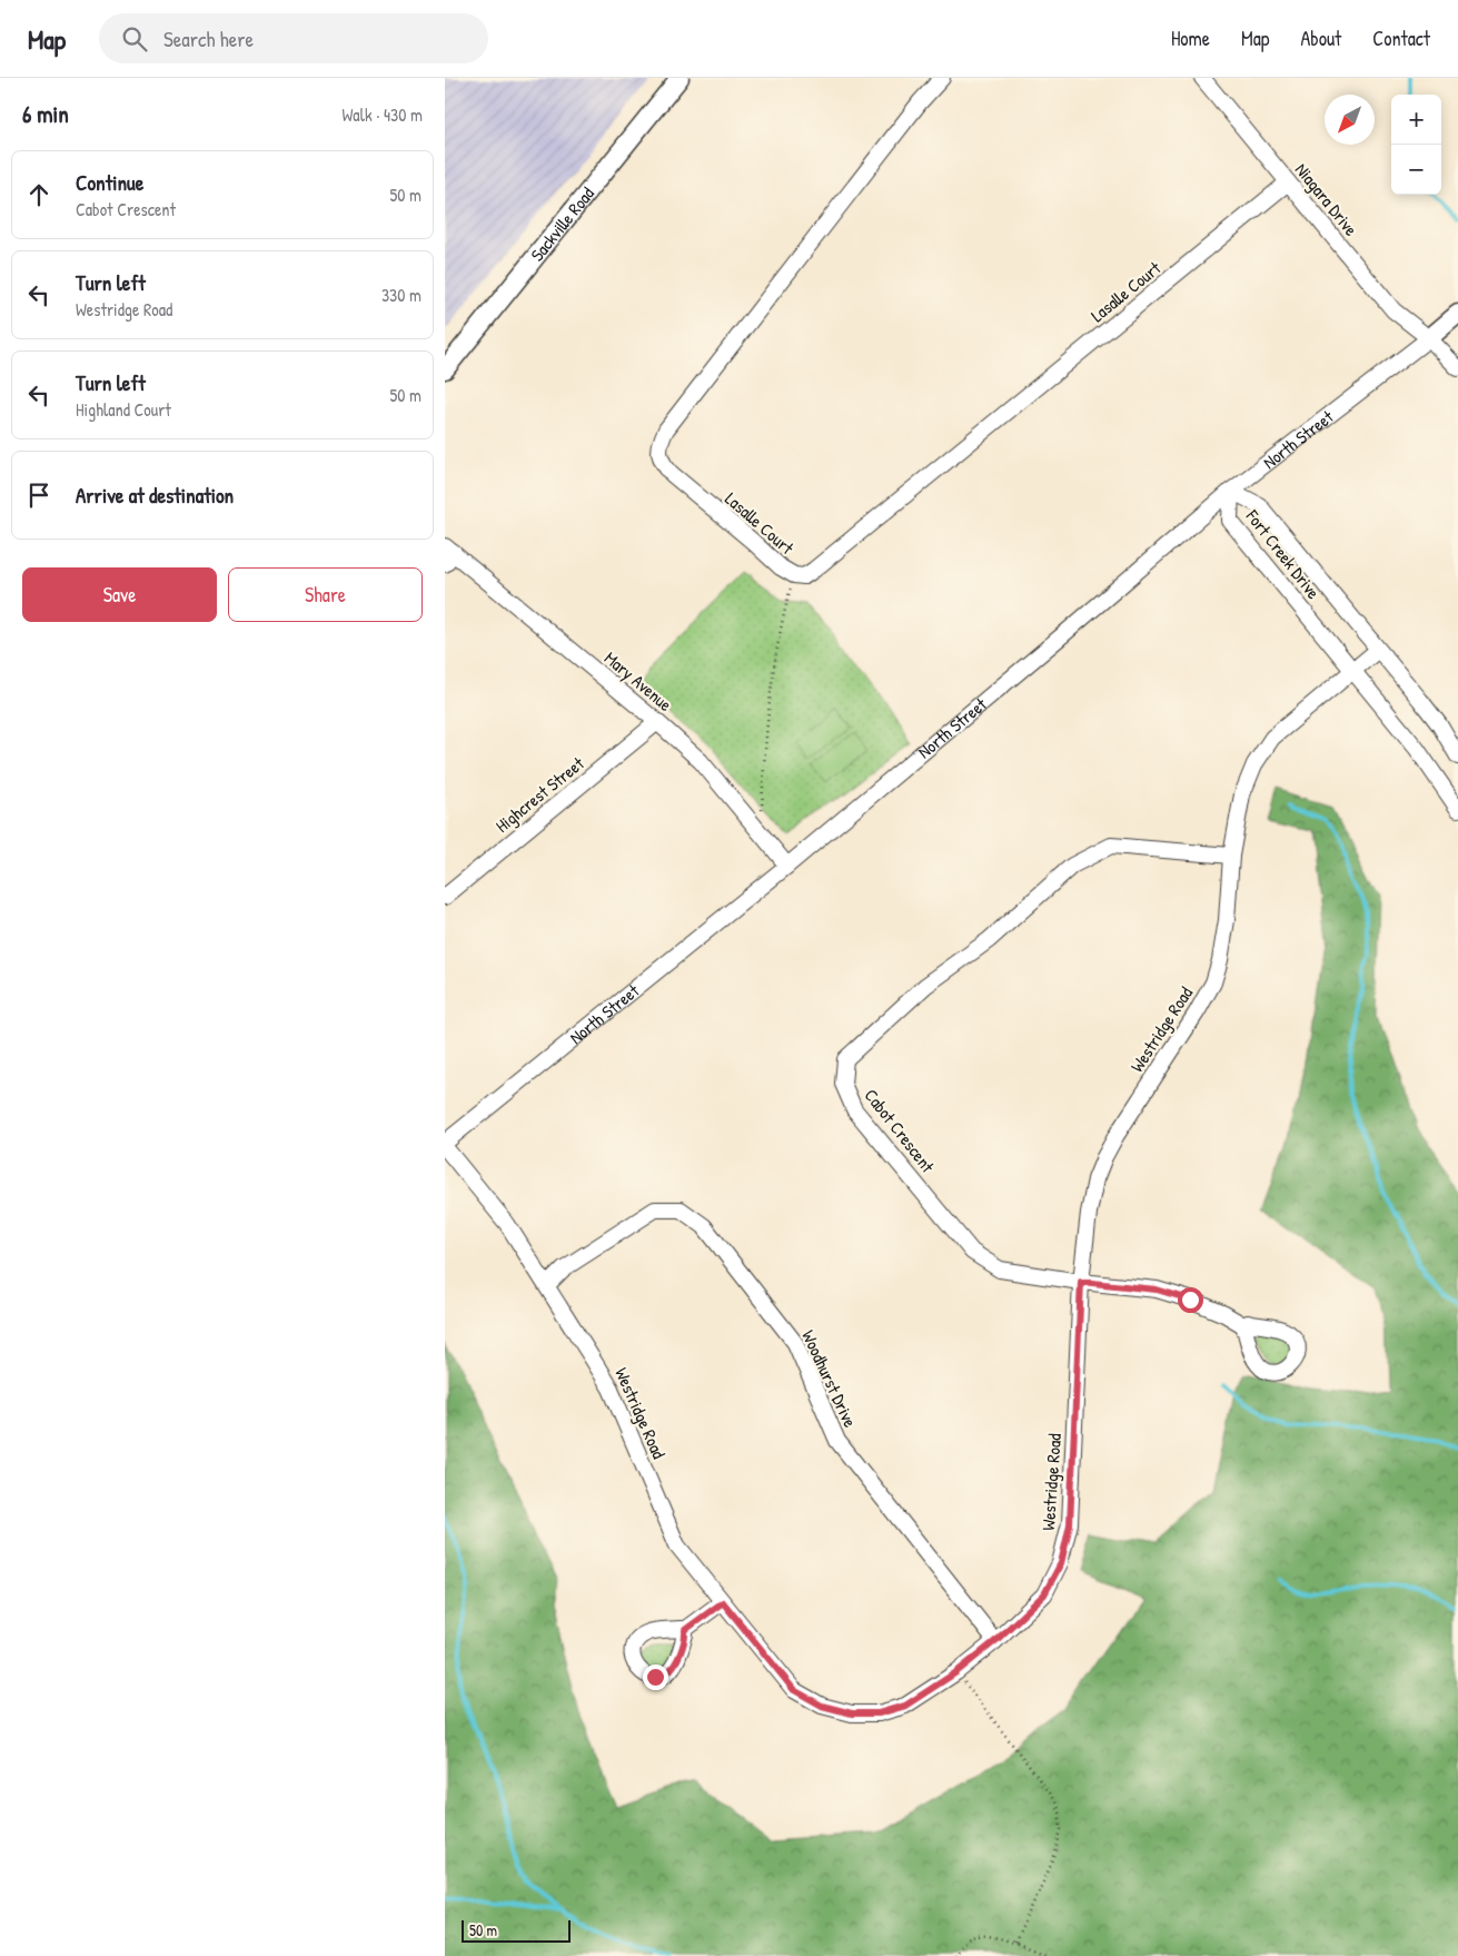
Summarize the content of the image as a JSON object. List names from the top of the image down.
{
  "streets": {
    "street": [
      "Niagara Drive",
      "Sackville Road",
      "Lasalle Court",
      "North Street",
      "Fort Creek Drive",
      "Mary Avenue",
      "Highcrest Street",
      "Westridge Road",
      "Cabot Crescent",
      "Woodhurst Drive"
    ]
  },
  "crossings": [
    ["Niagara Drive", "Lasalle Court"],
    ["Niagara Drive", "North Street"],
    ["North Street", "Fort Creek Drive"],
    ["North Street", "Mary Avenue"],
    ["Fort Creek Drive", "Westridge Road"],
    ["Mary Avenue", "Highcrest Street"],
    ["Westridge Road", "Cabot Crescent"],
    ["Westridge Road", "Woodhurst Drive"]
  ],
  "scale_bar": "50 m",
  "north": "bottom left",
  "page": {
    "header": "Map",
    "search": "Search here",
    "nav": [
      "Home",
      "Map",
      "About",
      "Contact"
    ],
    "heading": ["6 min", "Walk · 430 m"],
    "map_buttons": ["+", "−"],
    "list": [
      ["Continue", "Cabot Crescent", "50 m"],
      ["Turn left", "Westridge Road", "330 m"],
      ["Turn left", "Highland Court", "50 m"],
      "Arrive at destination"
    ],
    "buttons": ["Save", "Share"],
    "scale": "50 m"
  }
}
